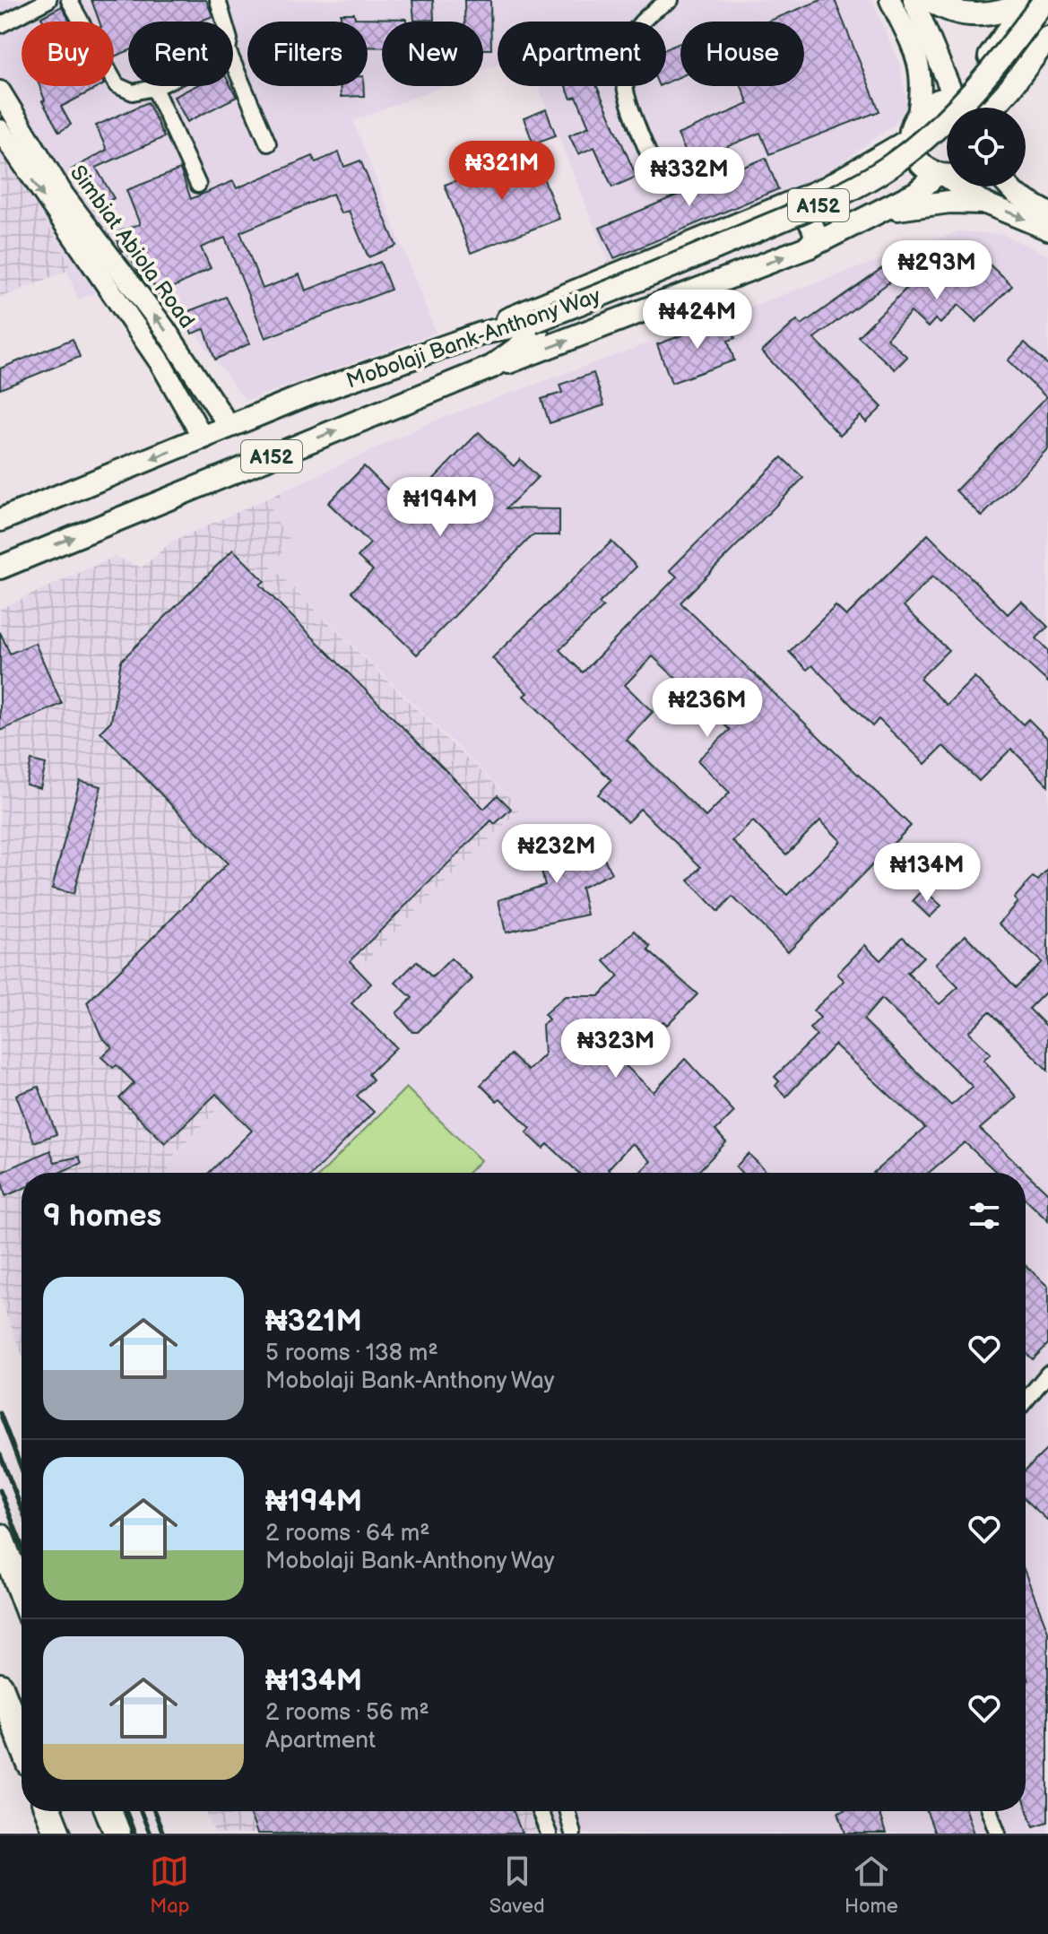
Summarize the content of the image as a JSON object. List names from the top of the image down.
{
  "streets": {
    "main road": ["A152", "Mobolaji Bank-Anthony Way"],
    "street": ["Simbiat Abiola Road"]
  },
  "crossings": [
    ["Simbiat Abiola Road", "Mobolaji Bank-Anthony Way"]
  ],
  "page": {
    "chip": [
      "Buy",
      "Rent",
      "Filters",
      "New",
      "Apartment",
      "House"
    ],
    "price": [
      "₦321M",
      "₦332M",
      "₦293M",
      "₦424M",
      "₦194M",
      "₦236M",
      "₦232M",
      "₦134M",
      "₦323M"
    ],
    "heading": "9 homes",
    "list": [
      {
        "name": "₦321M",
        "note": "5 rooms · 138 m² · Mobolaji Bank-Anthony Way"
      },
      {
        "name": "₦194M",
        "note": "2 rooms · 64 m² · Mobolaji Bank-Anthony Way"
      },
      {
        "name": "₦134M",
        "note": "2 rooms · 56 m² · Apartment"
      }
    ],
    "tabs": ["Map", "Saved", "Home"]
  }
}
